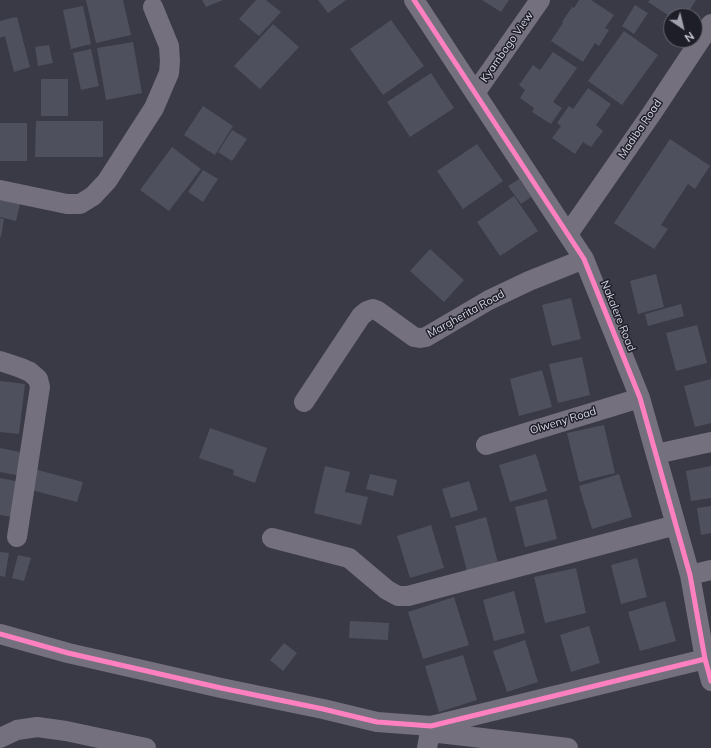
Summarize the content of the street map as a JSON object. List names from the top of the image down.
{
  "streets": {
    "street": [
      "Kyambogo View",
      "Madiba Road",
      "Margherita Road",
      "Nakalere Road",
      "Olweny Road"
    ]
  },
  "crossings": [
    ["Kyambogo View", "Nakalere Road"],
    ["Madiba Road", "Nakalere Road"],
    ["Margherita Road", "Nakalere Road"],
    ["Nakalere Road", "Olweny Road"]
  ],
  "north": "bottom right"
}
